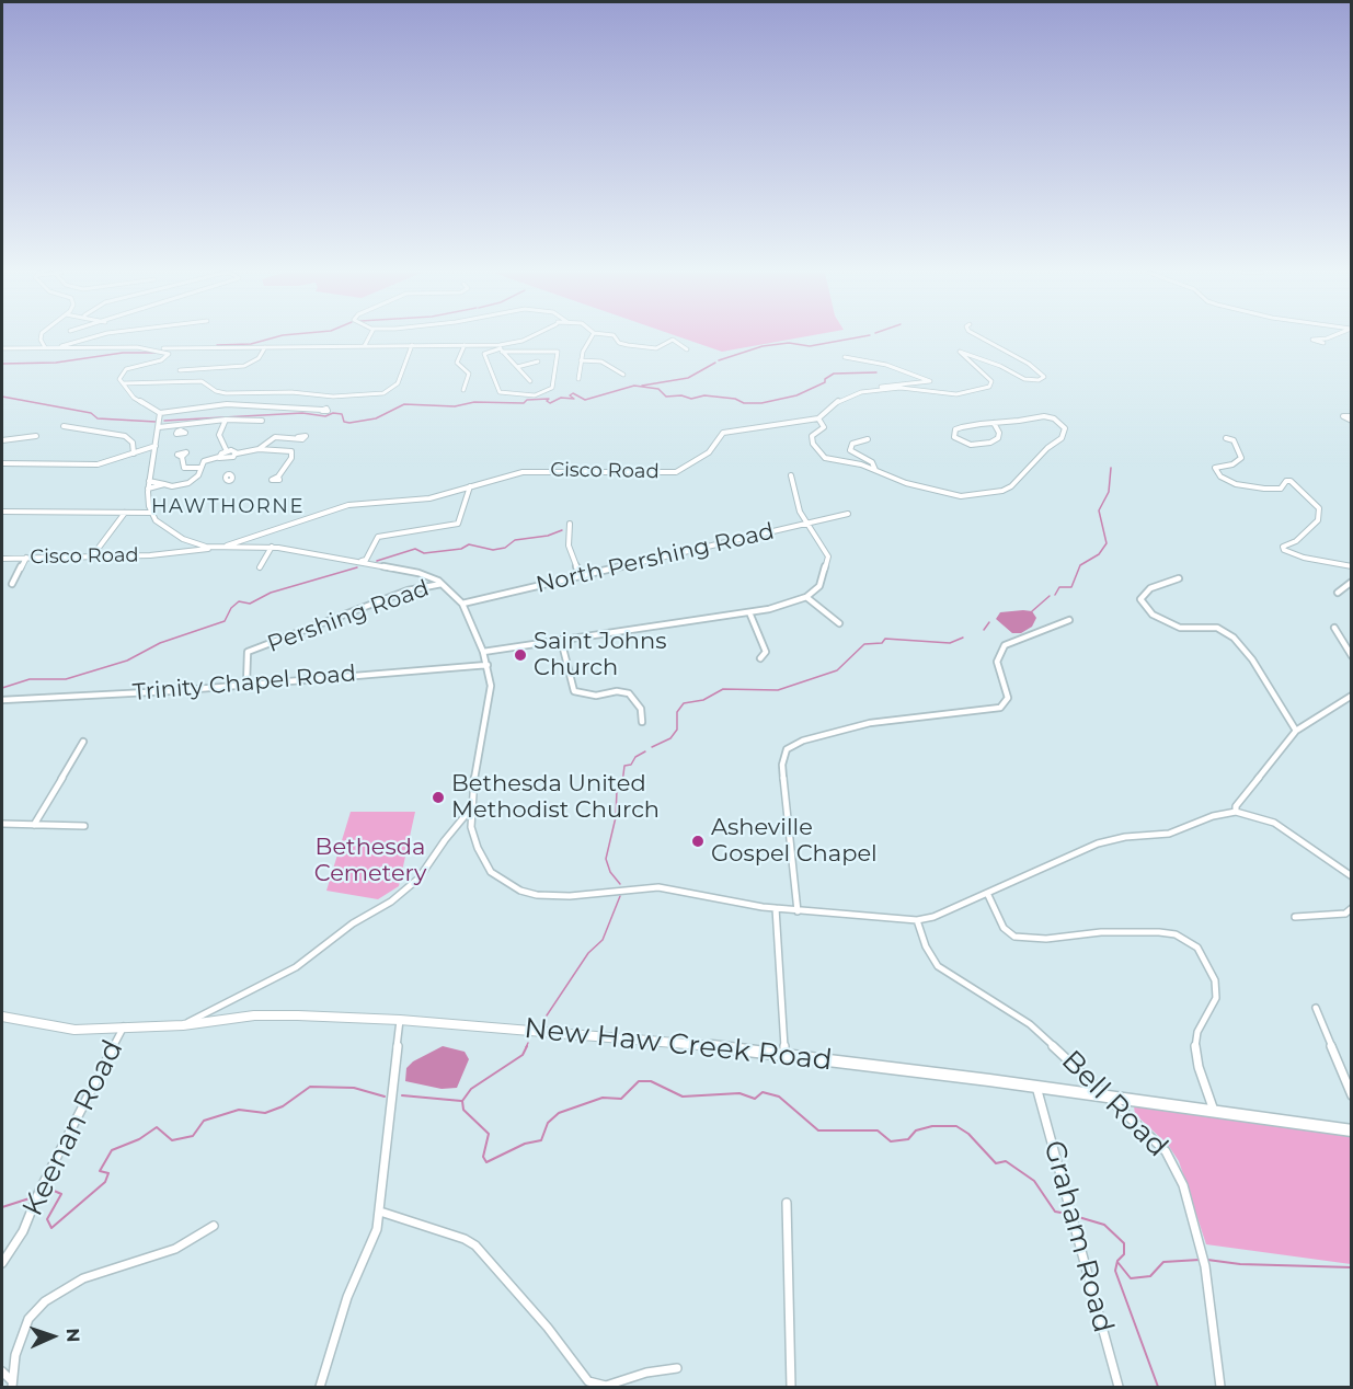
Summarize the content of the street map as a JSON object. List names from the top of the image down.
{
  "streets": {
    "street": [
      "Cisco Road",
      "North Pershing Road",
      "Pershing Road",
      "Trinity Chapel Road",
      "New Haw Creek Road",
      "Bell Road",
      "Keenan Road",
      "Graham Road"
    ]
  },
  "crossings": [
    ["Pershing Road", "Trinity Chapel Road"],
    ["New Haw Creek Road", "Bell Road"],
    ["New Haw Creek Road", "Keenan Road"],
    ["New Haw Creek Road", "Graham Road"]
  ],
  "districts": ["HAWTHORNE"],
  "parks": ["Bethesda Cemetery"],
  "places": ["Saint Johns Church", "Bethesda United Methodist Church", "Asheville Gospel Chapel"],
  "north": "right"
}
